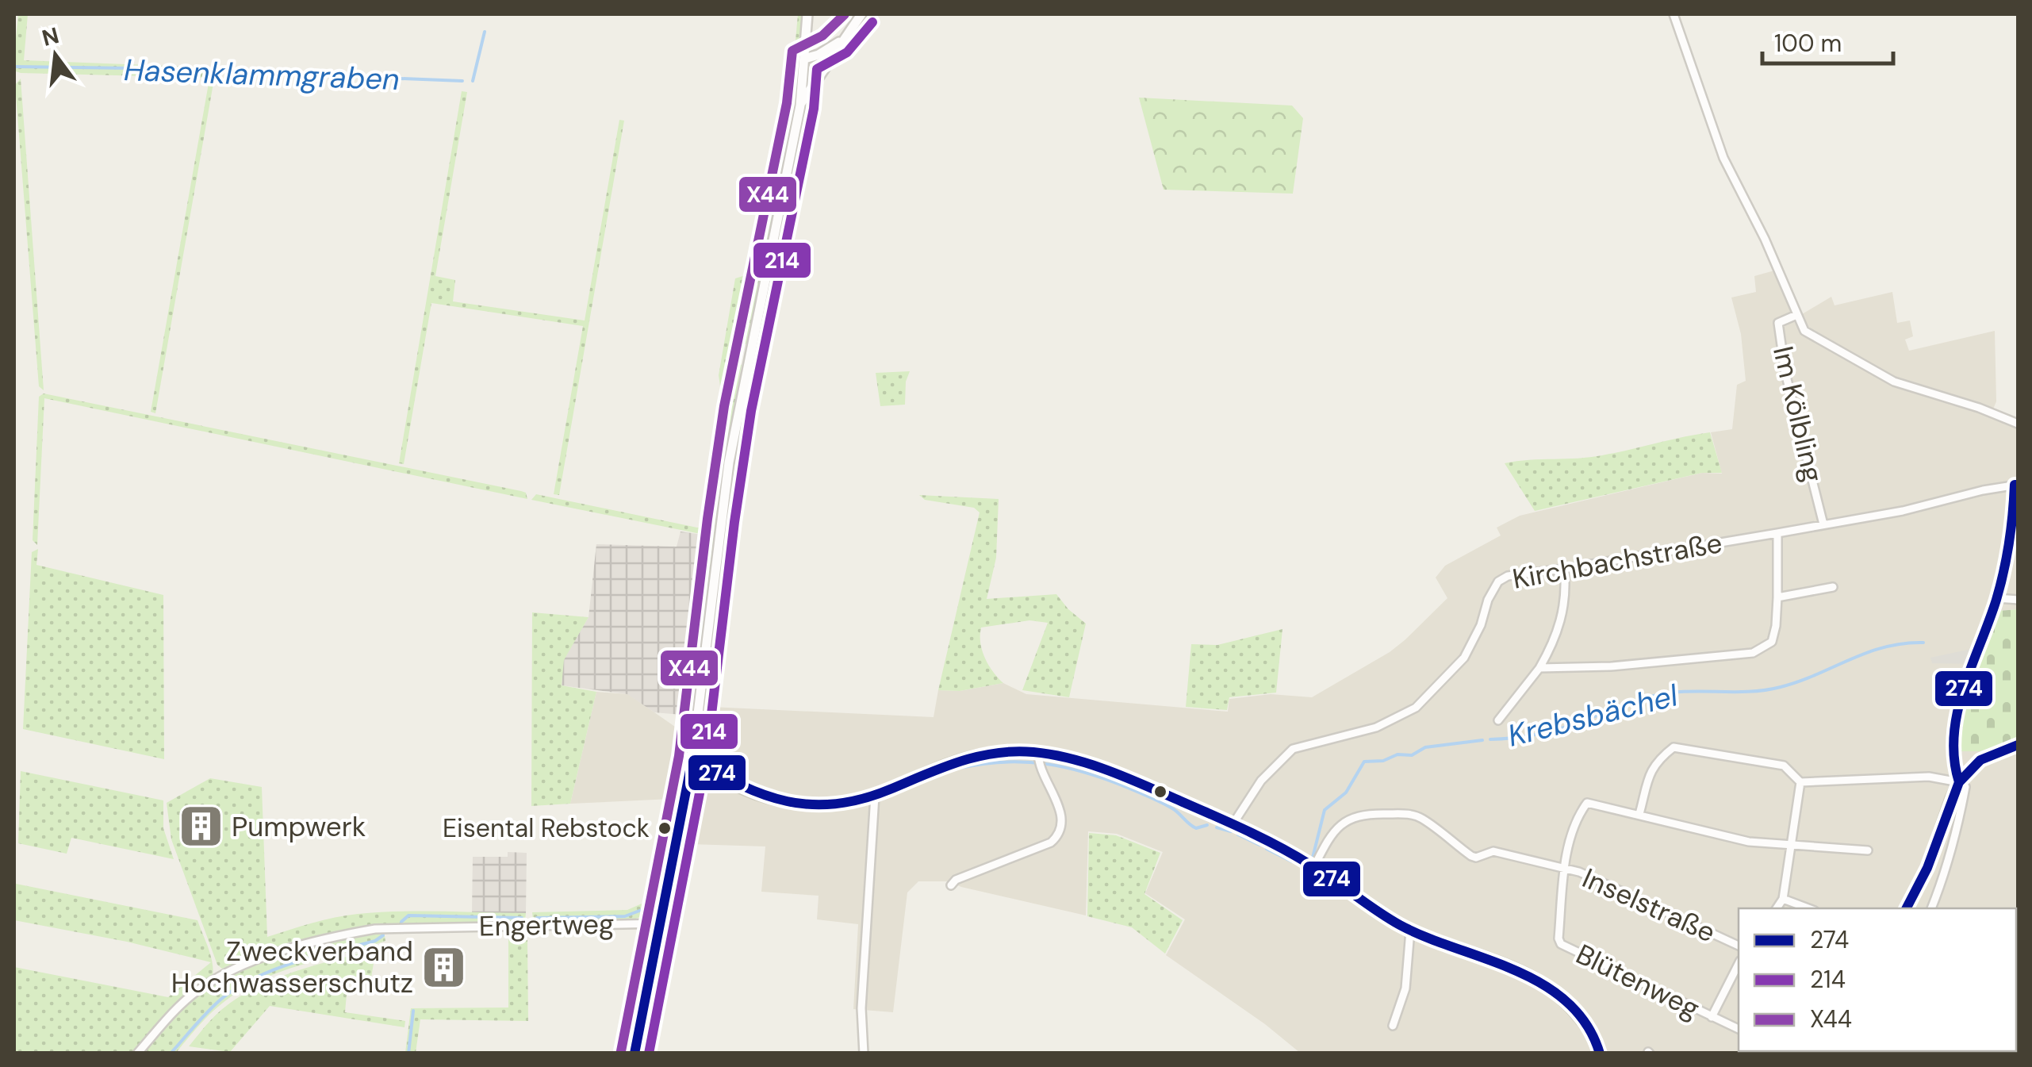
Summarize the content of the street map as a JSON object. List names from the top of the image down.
{
  "streets": {
    "street": [
      "Im Kölbling",
      "Kirchbachstraße",
      "Inselstraße",
      "Engertweg",
      "Blütenweg"
    ]
  },
  "crossings": [
    ["Im Kölbling", "Kirchbachstraße"],
    ["Inselstraße", "Blütenweg"]
  ],
  "water": ["Hasenklammgraben", "Krebsbächel"],
  "places": {
    "building": ["Pumpwerk", "Zweckverband Hochwasserschutz"],
    "other": ["Eisental Rebstock"]
  },
  "lines": ["transit line X44", "transit line 214", "transit line 274"],
  "legend": ["274", "214", "X44"],
  "scale_bar": "100 m",
  "north": "top"
}
